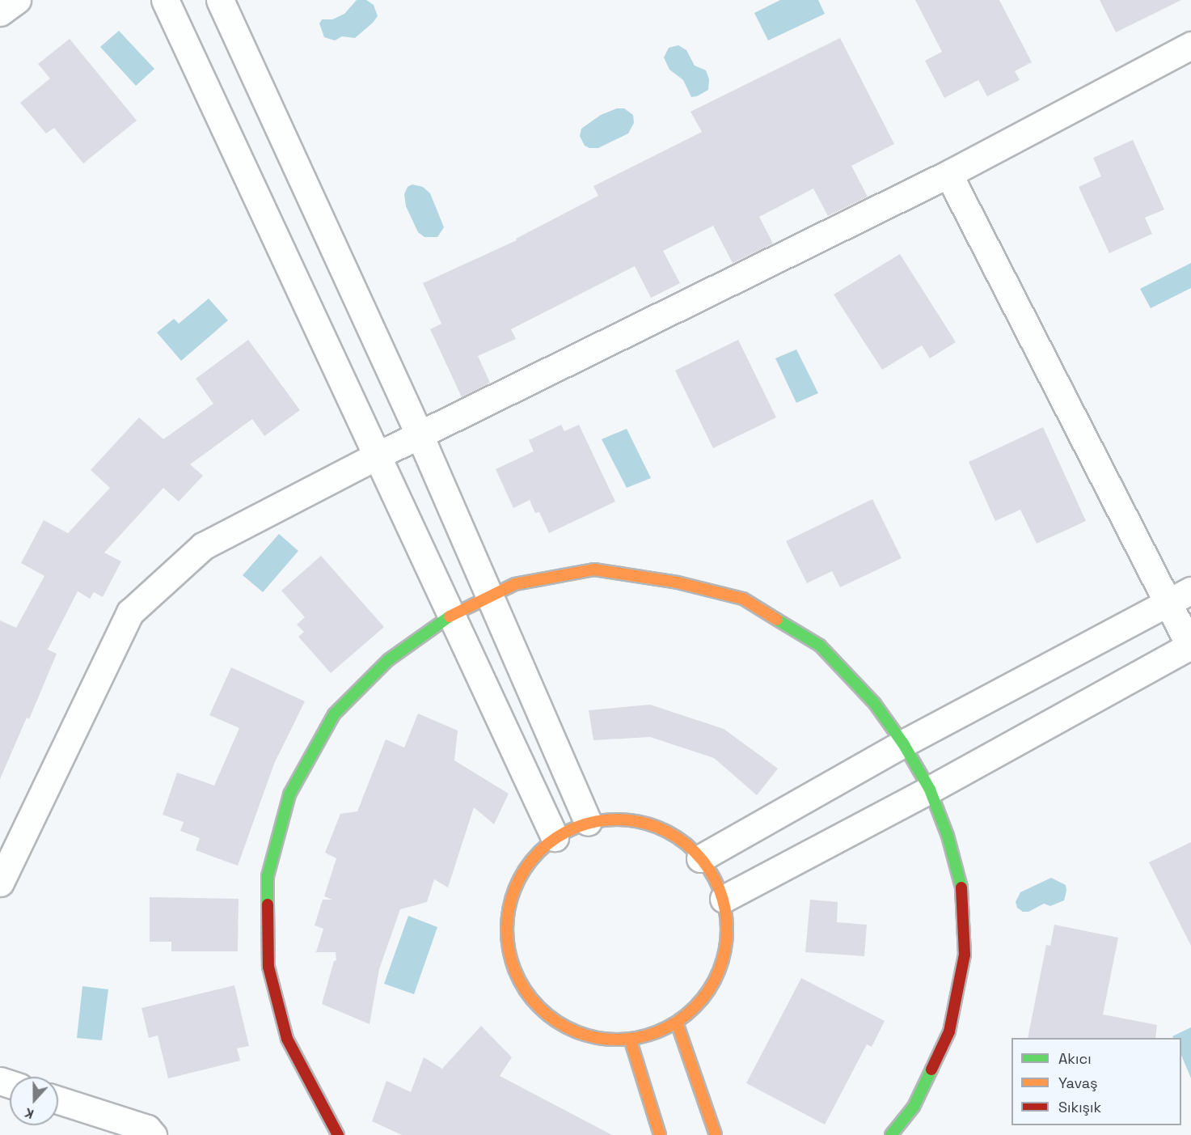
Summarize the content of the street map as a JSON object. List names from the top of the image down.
{
  "legend": ["Akıcı", "Yavaş", "Sıkışık"],
  "north": "bottom"
}
